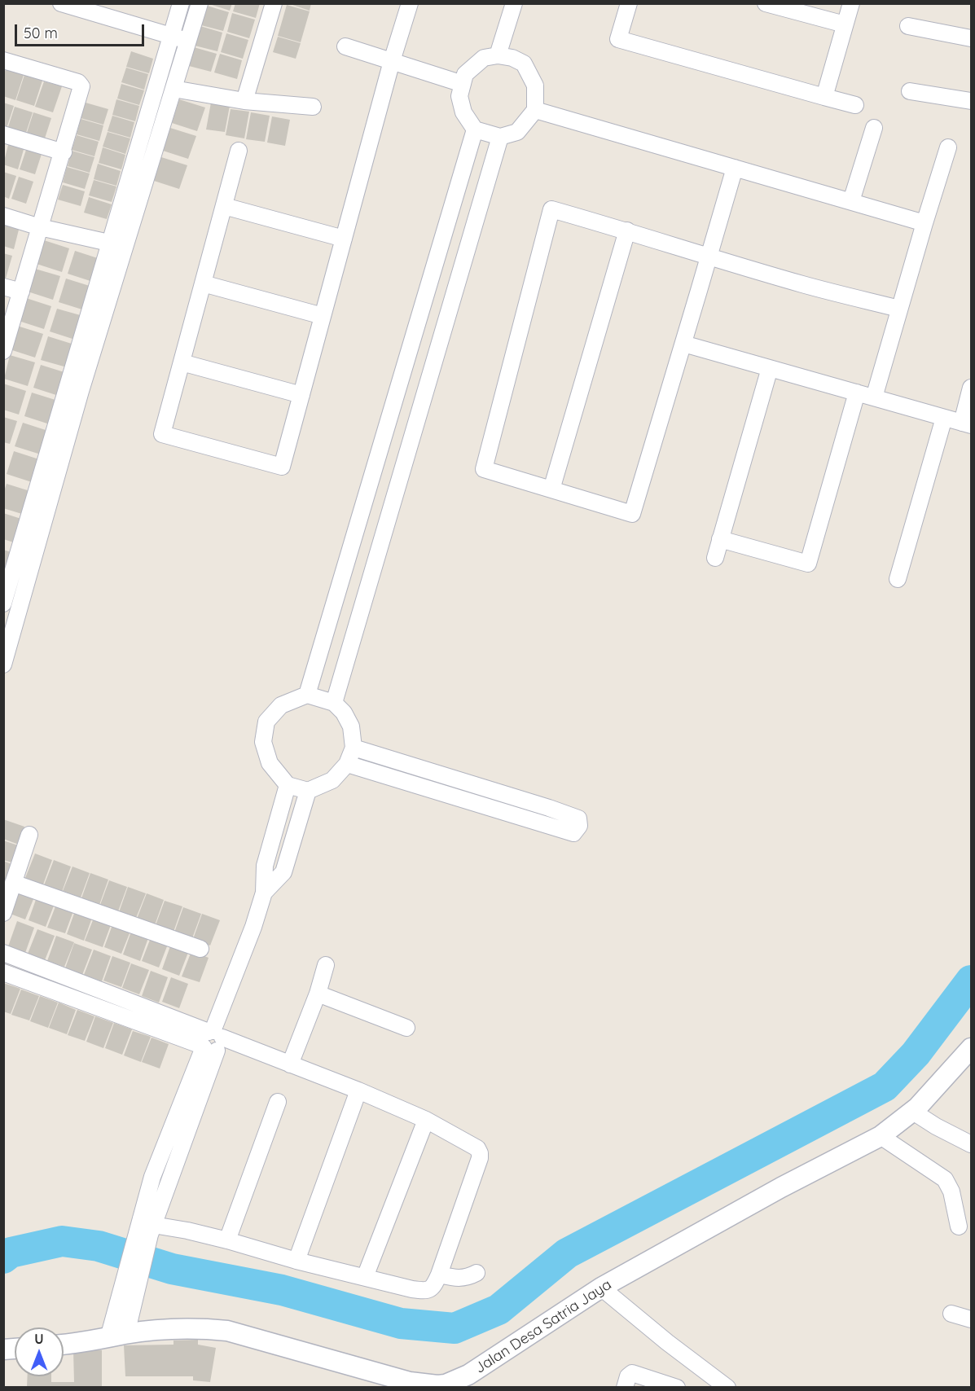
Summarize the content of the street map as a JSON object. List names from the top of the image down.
{
  "streets": {
    "street": ["Jalan Desa Satria Jaya"]
  },
  "scale_bar": "50 m",
  "north": "top"
}
